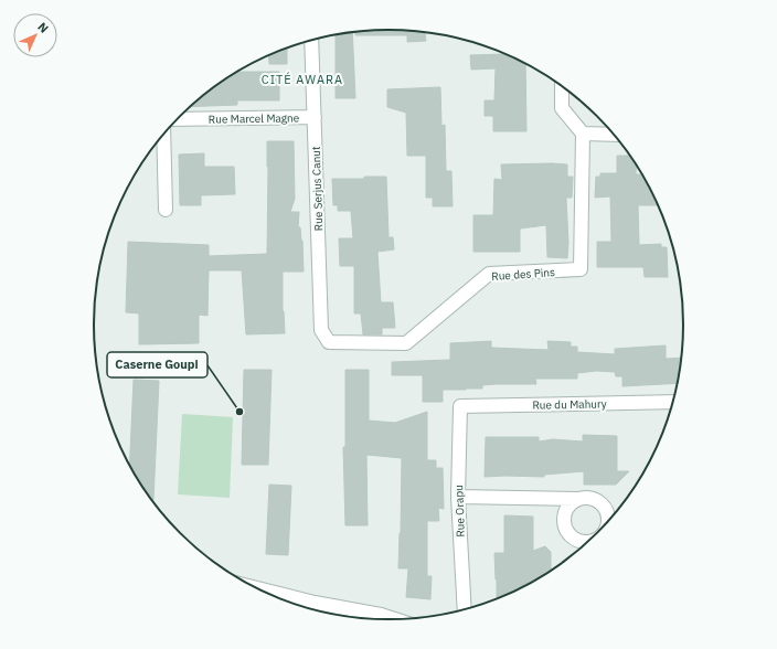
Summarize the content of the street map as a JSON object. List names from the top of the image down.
{
  "streets": {
    "street": [
      "Rue Marcel Magne",
      "Rue Serjus Canut",
      "Rue des Pins",
      "Rue du Mahury",
      "Rue Orapu"
    ]
  },
  "crossings": [
    ["Rue Marcel Magne", "Rue Serjus Canut"],
    ["Rue Serjus Canut", "Rue des Pins"],
    ["Rue du Mahury", "Rue Orapu"]
  ],
  "districts": ["CITÉ AWARA"],
  "places": ["Caserne Goupi"],
  "north": "top right"
}
